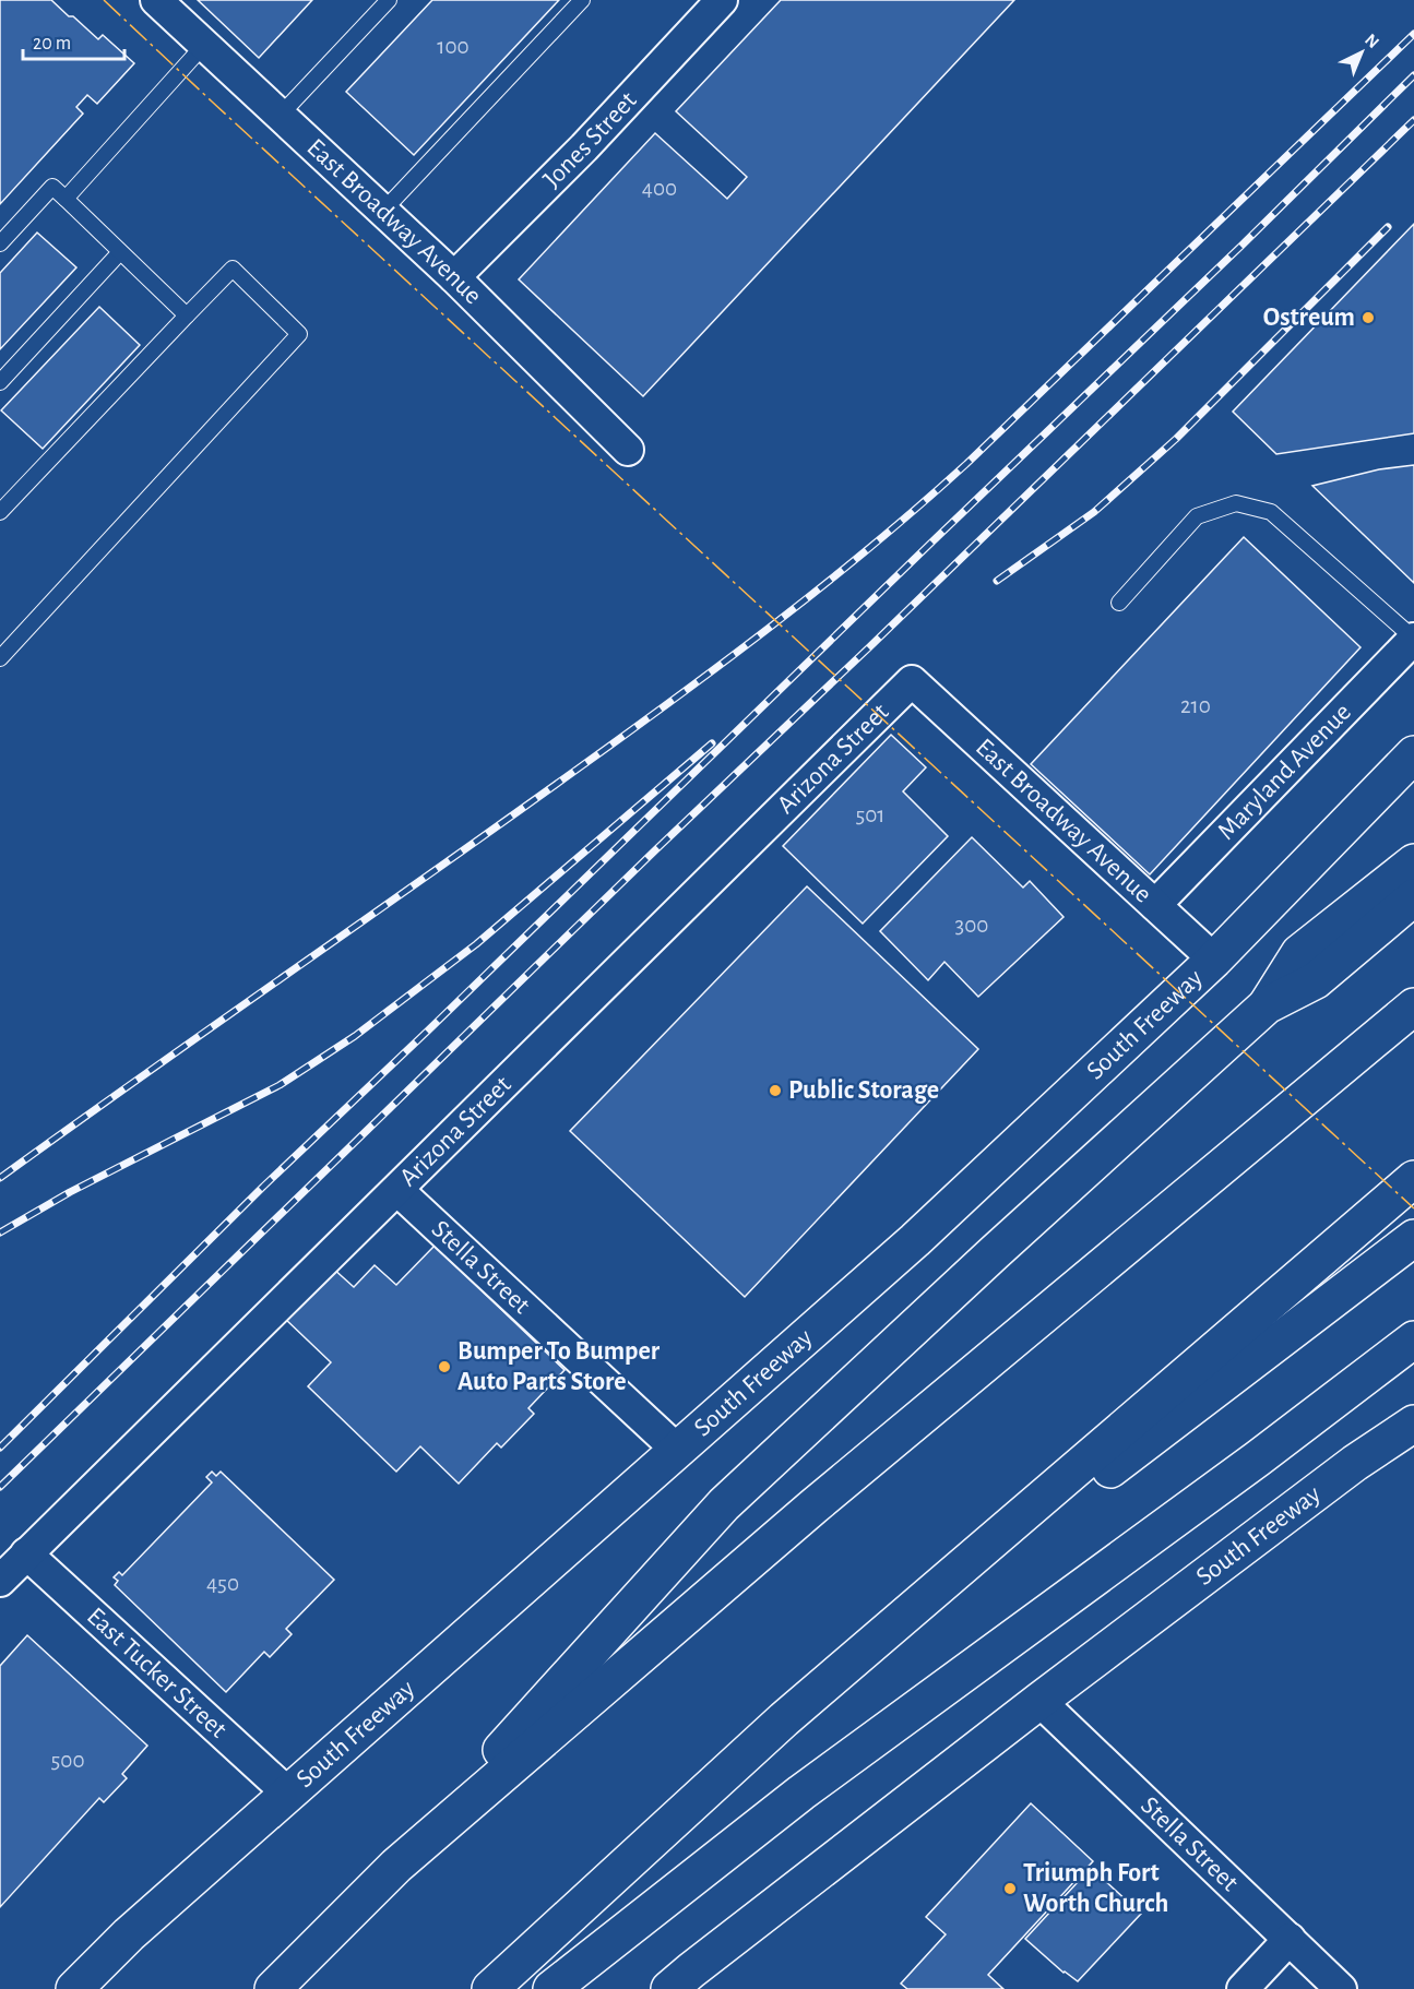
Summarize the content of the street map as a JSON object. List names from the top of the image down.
{
  "streets": {
    "main road": ["South Freeway"],
    "street": [
      "Jones Street",
      "East Broadway Avenue",
      "Arizona Street",
      "Maryland Avenue",
      "Stella Street",
      "East Tucker Street"
    ]
  },
  "crossings": [
    ["Jones Street", "East Broadway Avenue"],
    ["East Broadway Avenue", "Arizona Street"],
    ["East Broadway Avenue", "Maryland Avenue"],
    ["East Broadway Avenue", "South Freeway"],
    ["Arizona Street", "Stella Street"],
    ["Arizona Street", "East Tucker Street"],
    ["South Freeway", "Stella Street"],
    ["South Freeway", "East Tucker Street"]
  ],
  "places": [
    "Ostreum",
    "Public Storage",
    "Bumper To Bumper Auto Parts Store",
    "Triumph Fort Worth Church"
  ],
  "house_numbers": [
    "100",
    "400",
    "210",
    "501",
    "300",
    "450",
    "500"
  ],
  "scale_bar": "20 m",
  "north": "top right"
}
